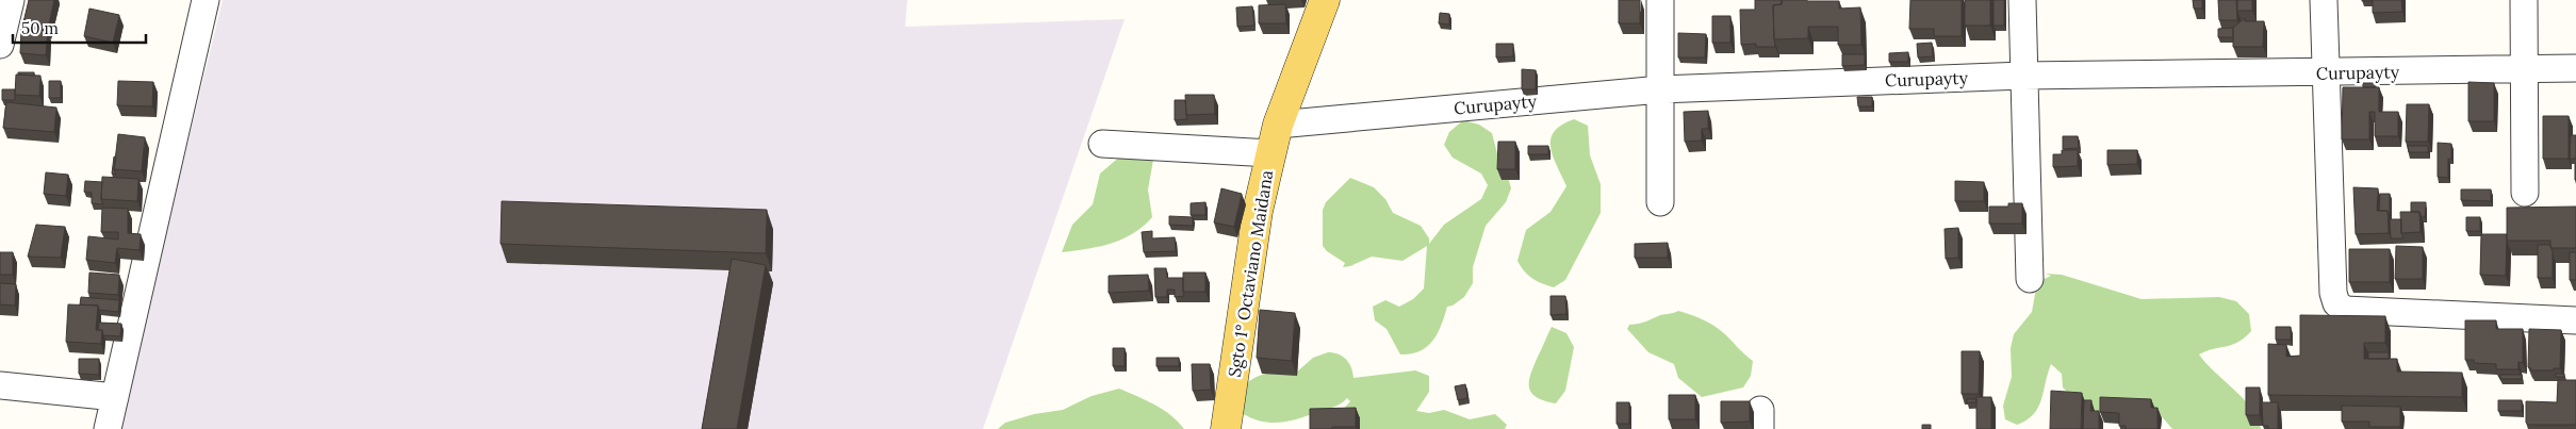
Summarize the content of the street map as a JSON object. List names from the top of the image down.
{
  "streets": {
    "main road": ["Sgto 1° Octaviano Maidana"],
    "street": ["Curupayty"]
  },
  "crossings": [
    ["Curupayty", "Sgto 1° Octaviano Maidana"]
  ],
  "scale_bar": "50 m"
}
